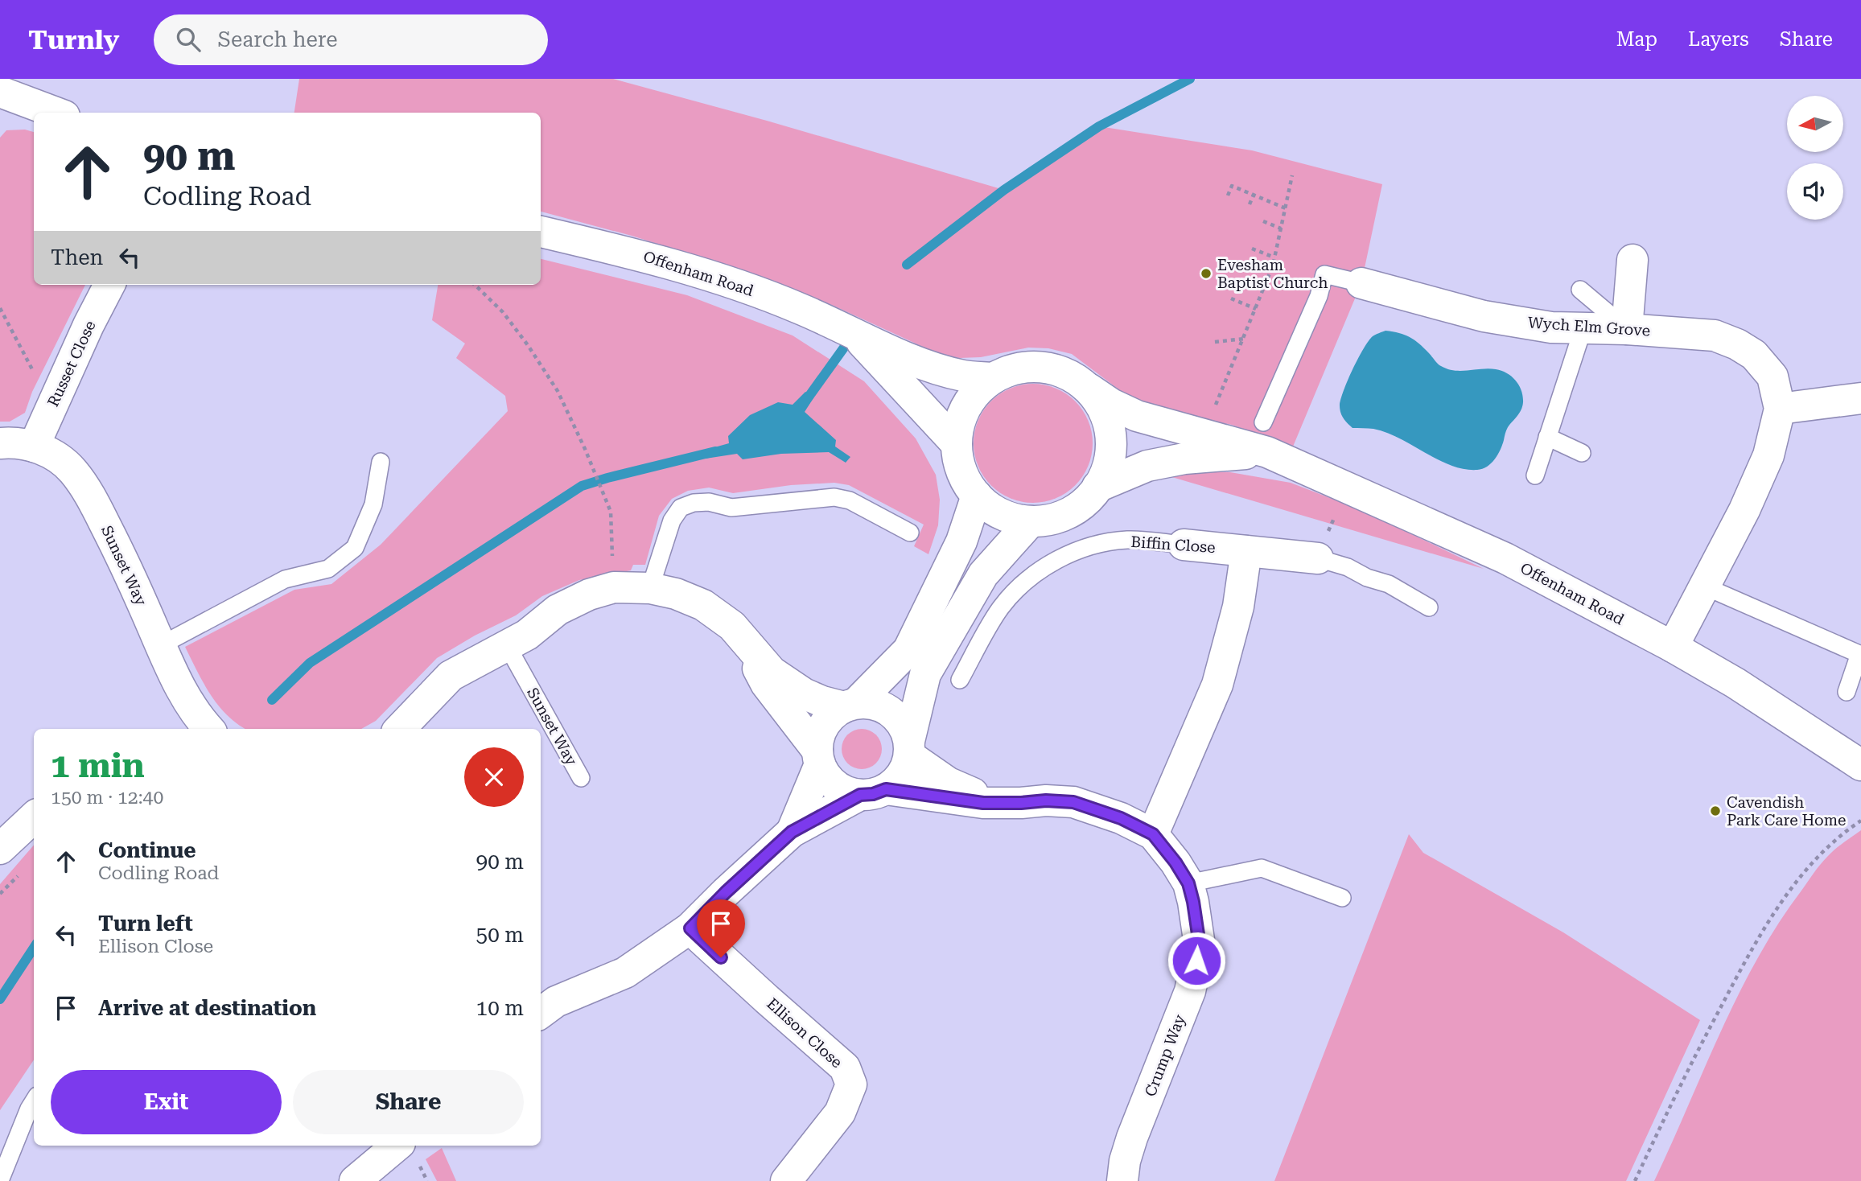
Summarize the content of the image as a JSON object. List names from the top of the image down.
{
  "streets": {
    "street": [
      "Offenham Road",
      "Wych Elm Grove",
      "Russet Close",
      "Biffin Close",
      "Sunset Way",
      "Ellison Close",
      "Crump Way"
    ]
  },
  "crossings": [
    ["Offenham Road", "Wych Elm Grove"],
    ["Russet Close", "Sunset Way"]
  ],
  "places": ["Evesham Baptist Church", "Cavendish Park Care Home"],
  "north": "left",
  "page": {
    "header": "Turnly",
    "search": "Search here",
    "nav": ["Map", "Layers", "Share"],
    "turn": ["90 m", "Codling Road"],
    "then": "Then",
    "heading": ["1 min", "150 m · 12:40"],
    "list": [
      {
        "name": "Continue",
        "note": "Codling Road",
        "value": "90 m"
      },
      {
        "name": "Turn left",
        "note": "Ellison Close",
        "value": "50 m"
      },
      {
        "name": "Arrive at destination",
        "value": "10 m"
      }
    ],
    "buttons": ["Exit", "Share"]
  }
}
